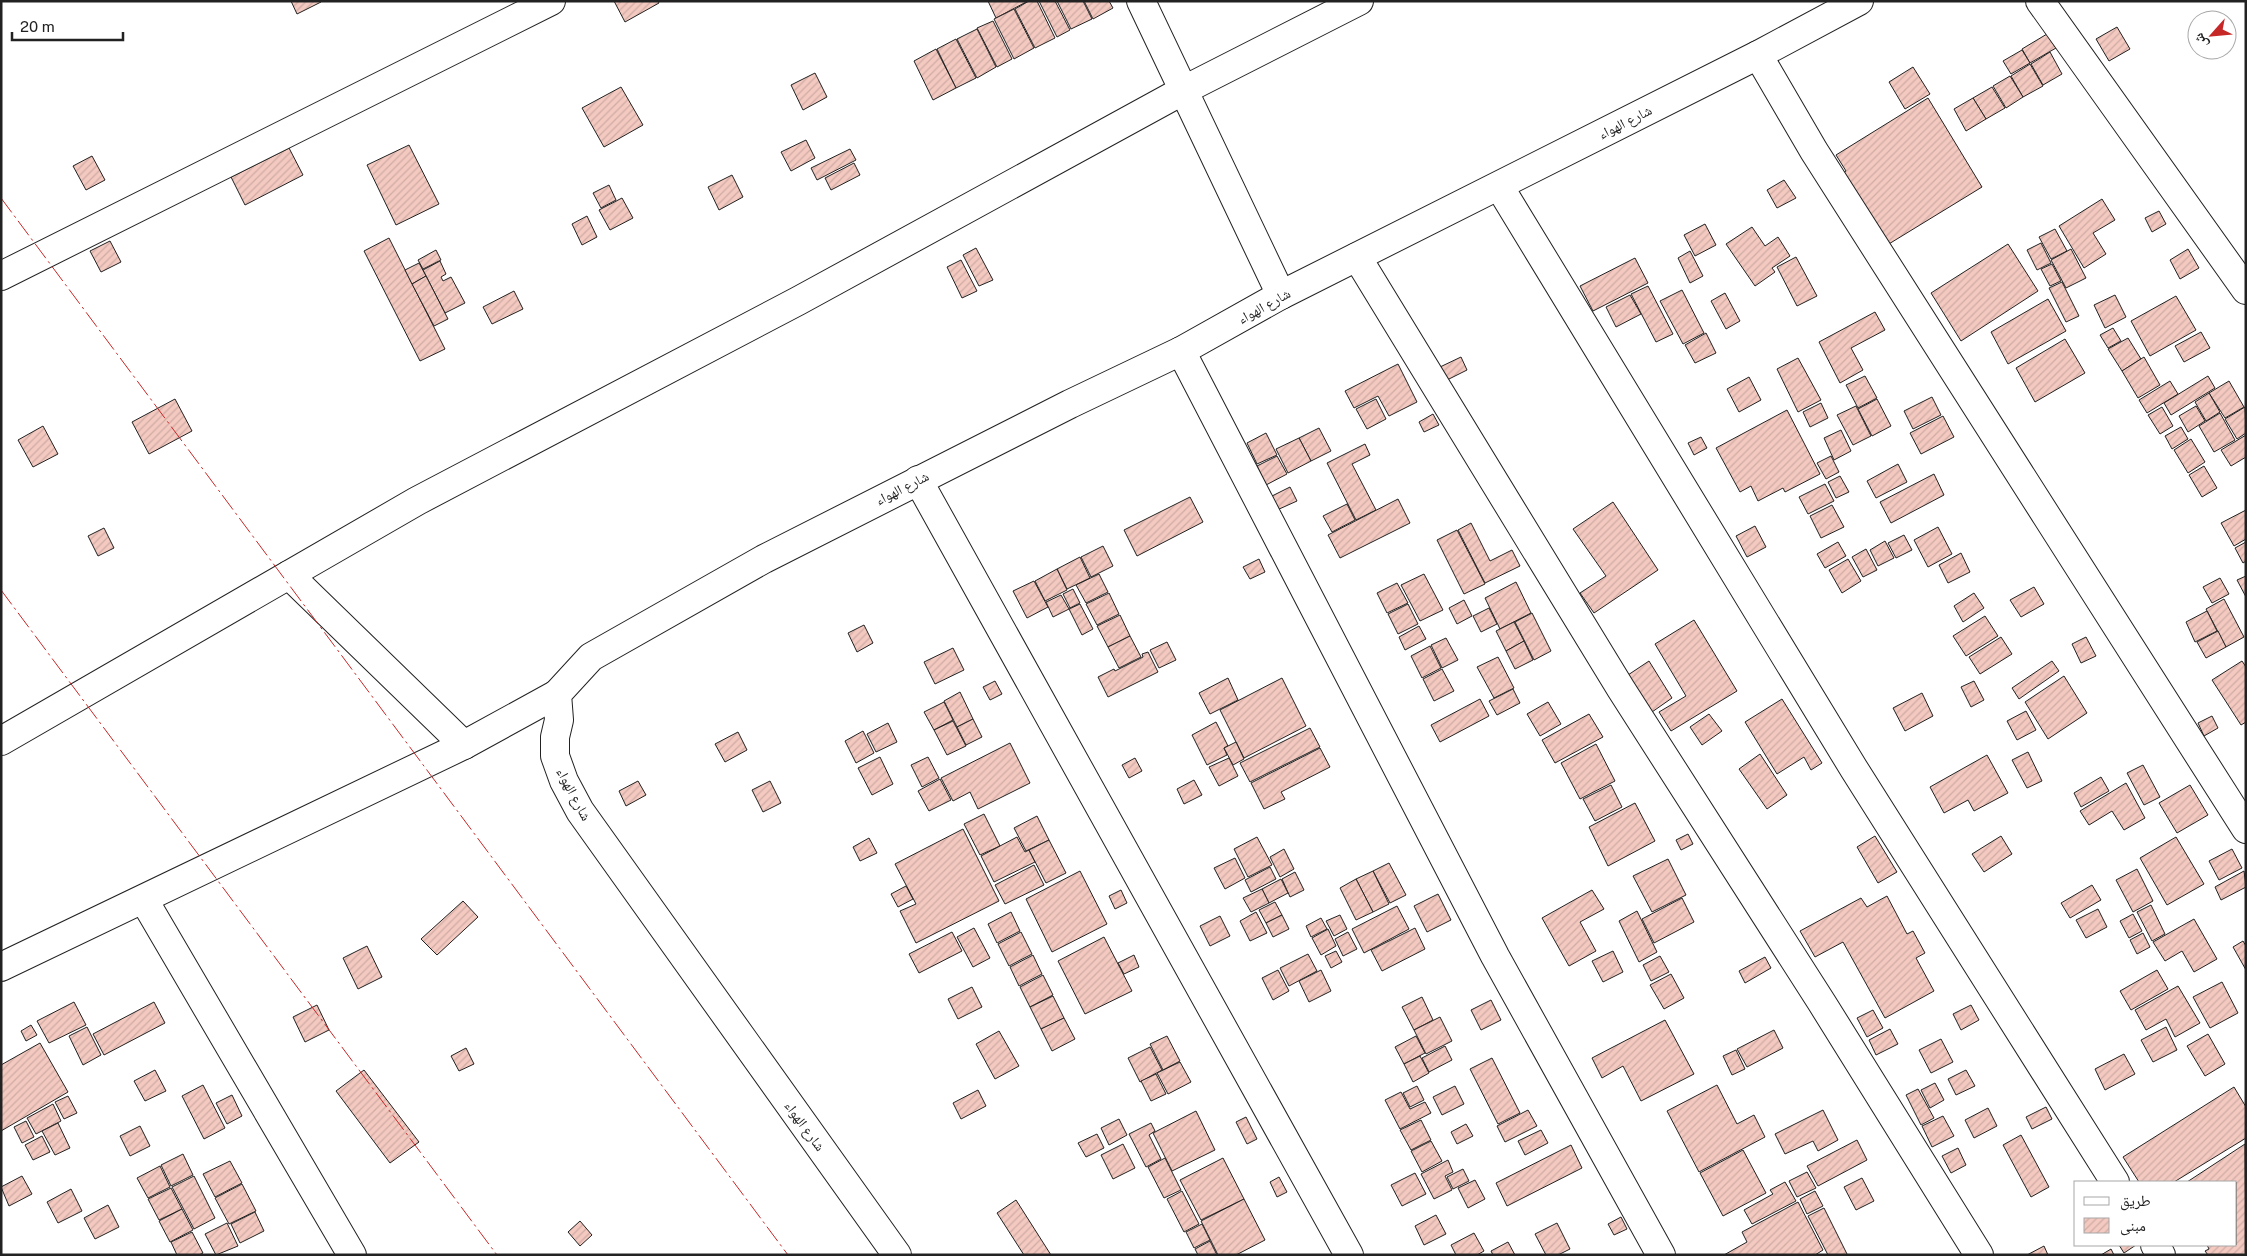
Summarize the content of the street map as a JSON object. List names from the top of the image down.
{
  "streets": {
    "street": ["شارع الهواء"]
  },
  "legend": ["طريق", "مبنى"],
  "scale_bar": "20 m",
  "north": "bottom left"
}
